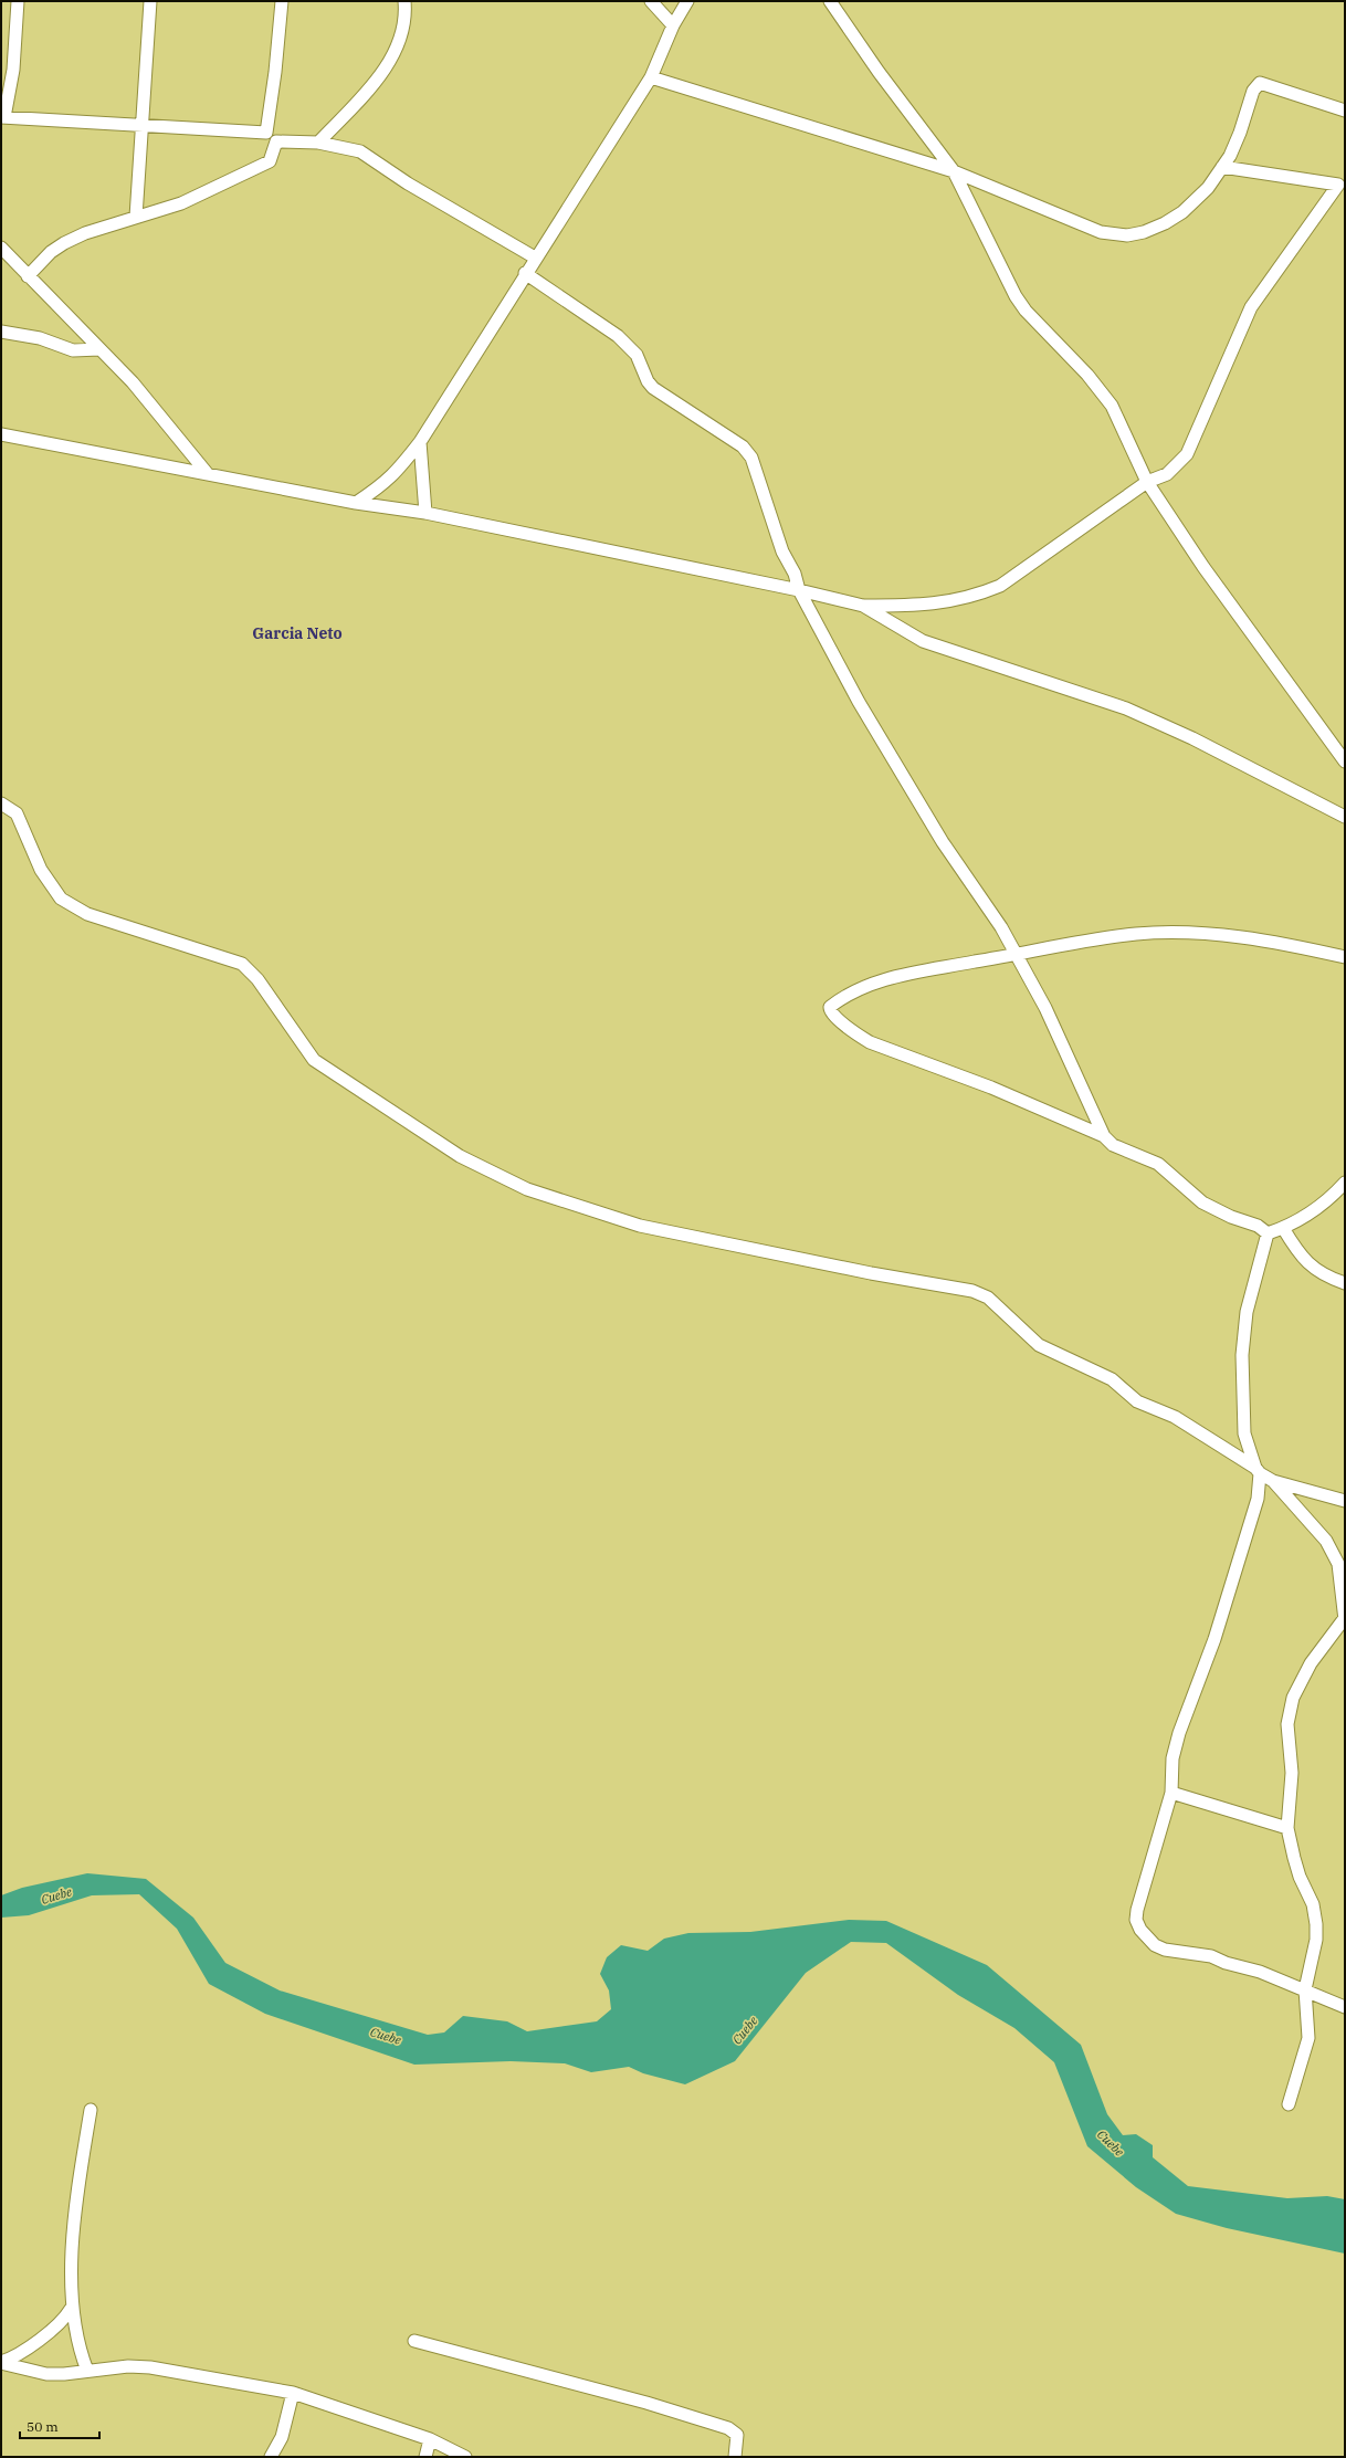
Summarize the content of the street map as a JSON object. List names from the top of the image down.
{
  "districts": ["Garcia Neto"],
  "water": ["Cuebe"],
  "scale_bar": "50 m"
}
